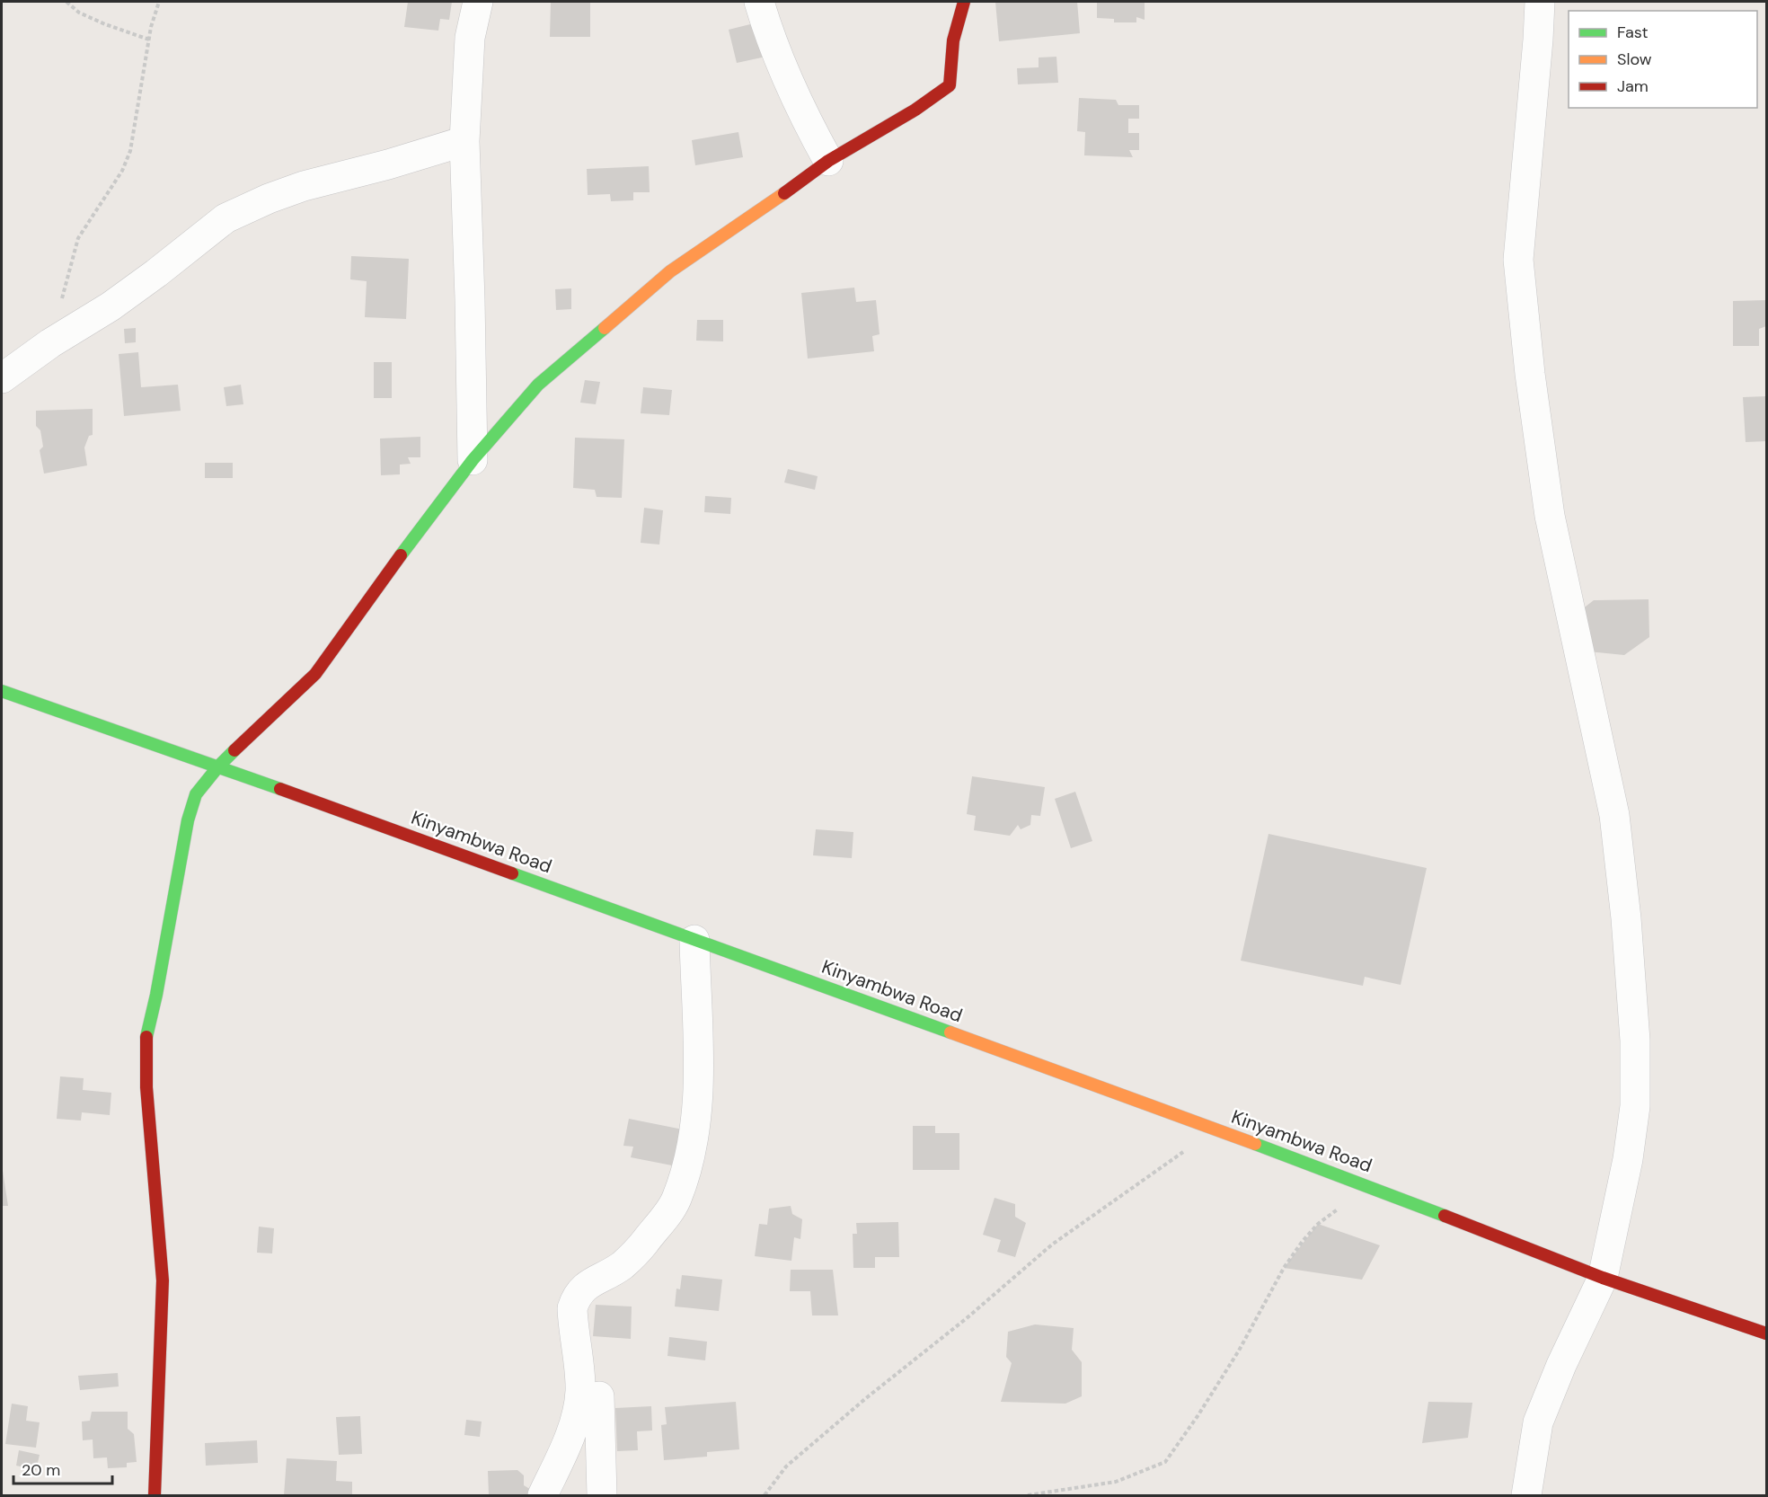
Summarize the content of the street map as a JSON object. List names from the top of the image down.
{
  "streets": {
    "street": ["Kinyambwa Road"]
  },
  "legend": ["Fast", "Slow", "Jam"],
  "scale_bar": "20 m"
}
